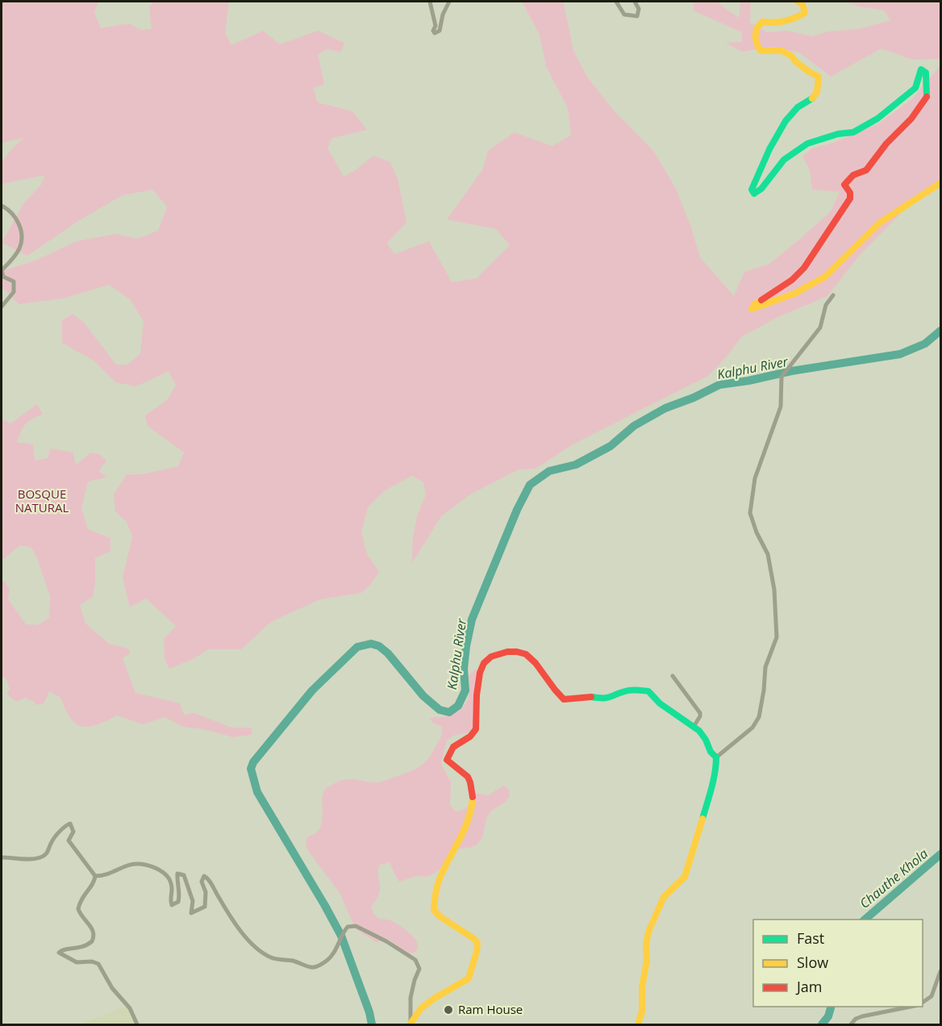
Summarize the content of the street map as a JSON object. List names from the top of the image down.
{
  "water": ["Kalphu River", "Chauthe Khola"],
  "parks": ["BOSQUE NATURAL"],
  "places": ["Ram House"],
  "legend": ["Fast", "Slow", "Jam"]
}
